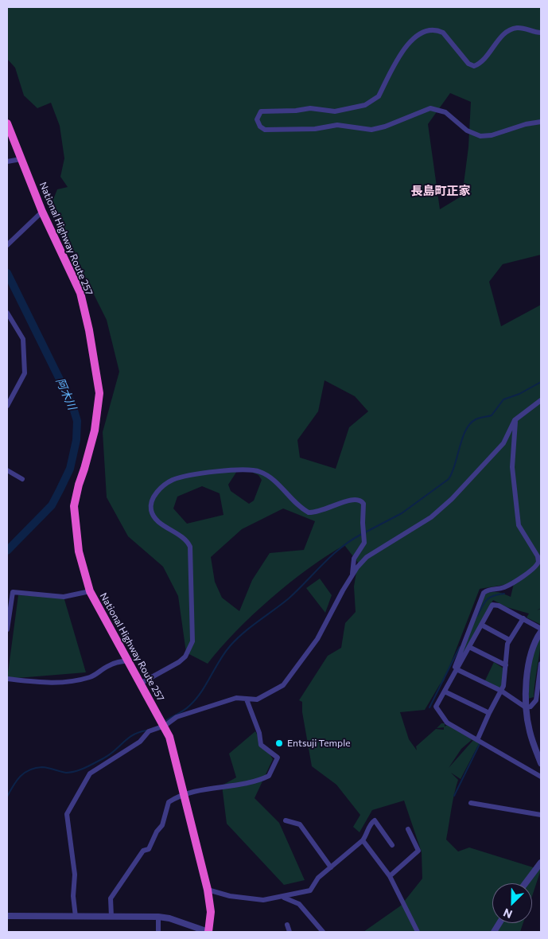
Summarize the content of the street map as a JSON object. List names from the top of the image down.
{
  "streets": {
    "highway": ["National Highway Route 257"]
  },
  "districts": ["長島町正家"],
  "water": ["阿木川"],
  "places": ["Entsuji Temple"],
  "north": "bottom left"
}
